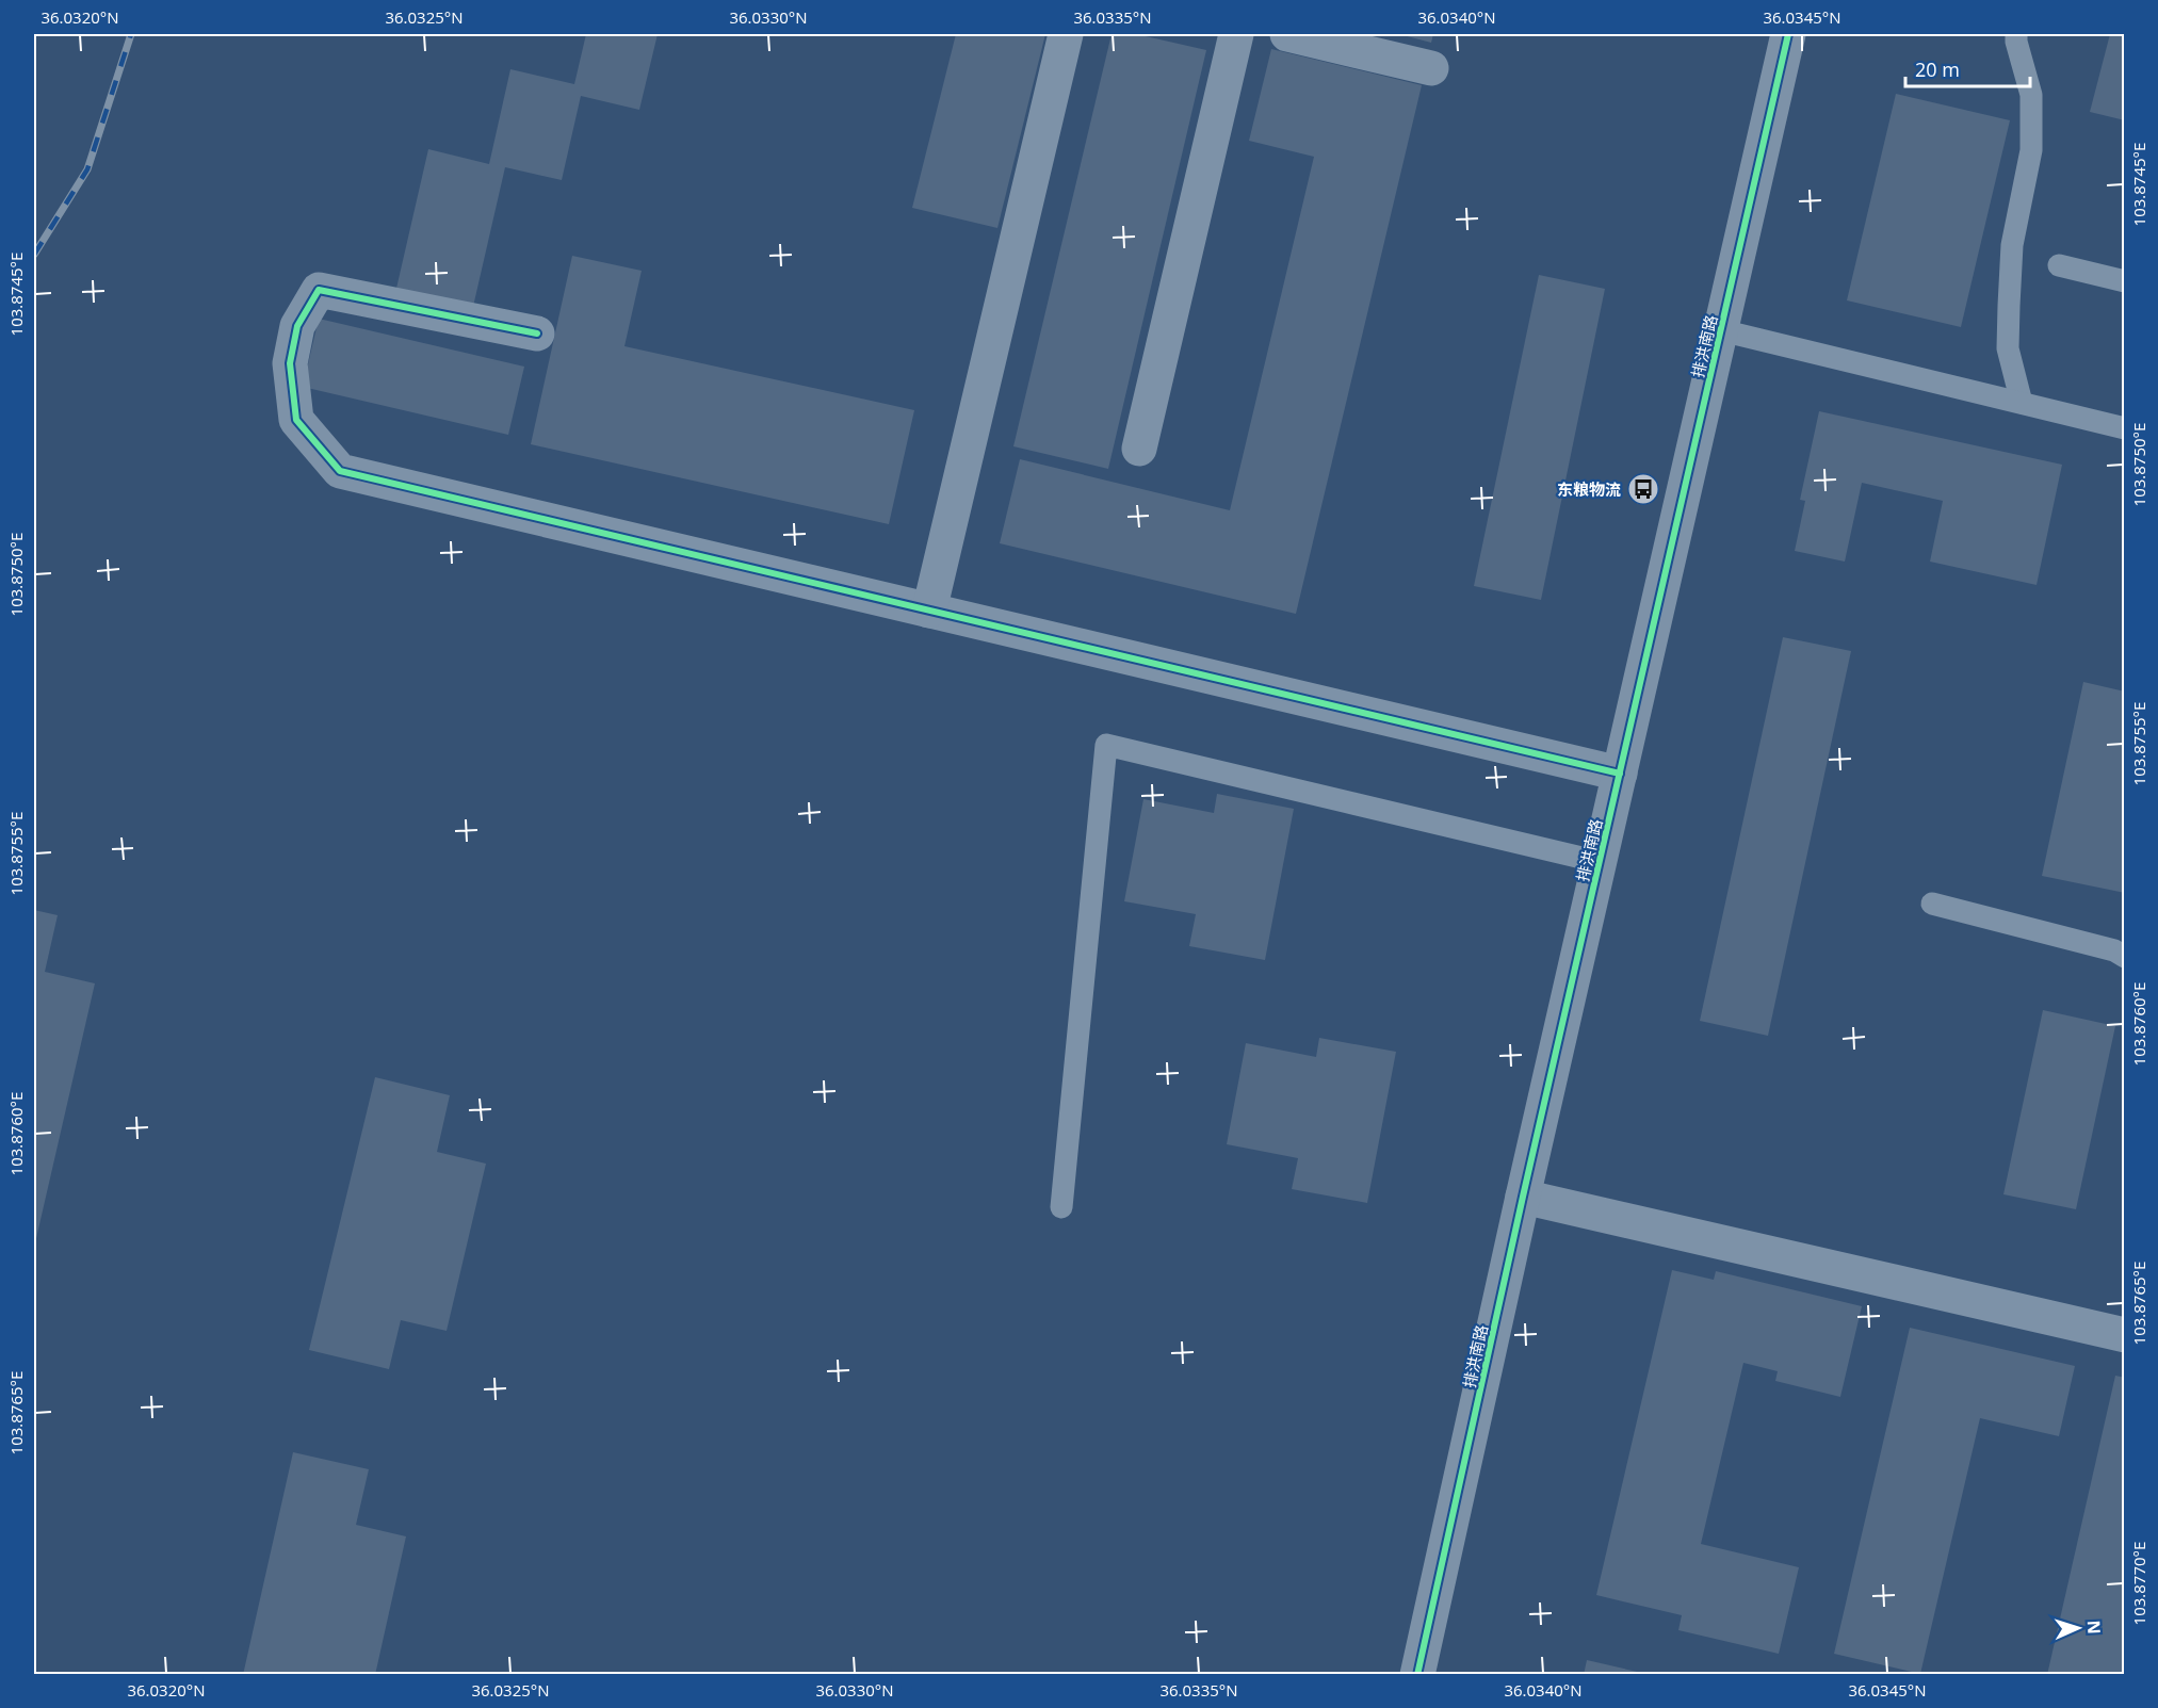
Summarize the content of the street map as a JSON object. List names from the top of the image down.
{
  "streets": {
    "street": ["排洪南路"]
  },
  "places": {
    "bus stop": ["东粮物流"]
  },
  "scale_bar": "20 m",
  "north": "right",
  "coordinates": [
    "36.0320°N",
    "36.0325°N",
    "36.0330°N",
    "36.0335°N",
    "36.0340°N",
    "36.0345°N",
    "103.8745°E",
    "103.8750°E",
    "103.8755°E",
    "103.8760°E",
    "103.8765°E",
    "103.8770°E"
  ]
}
